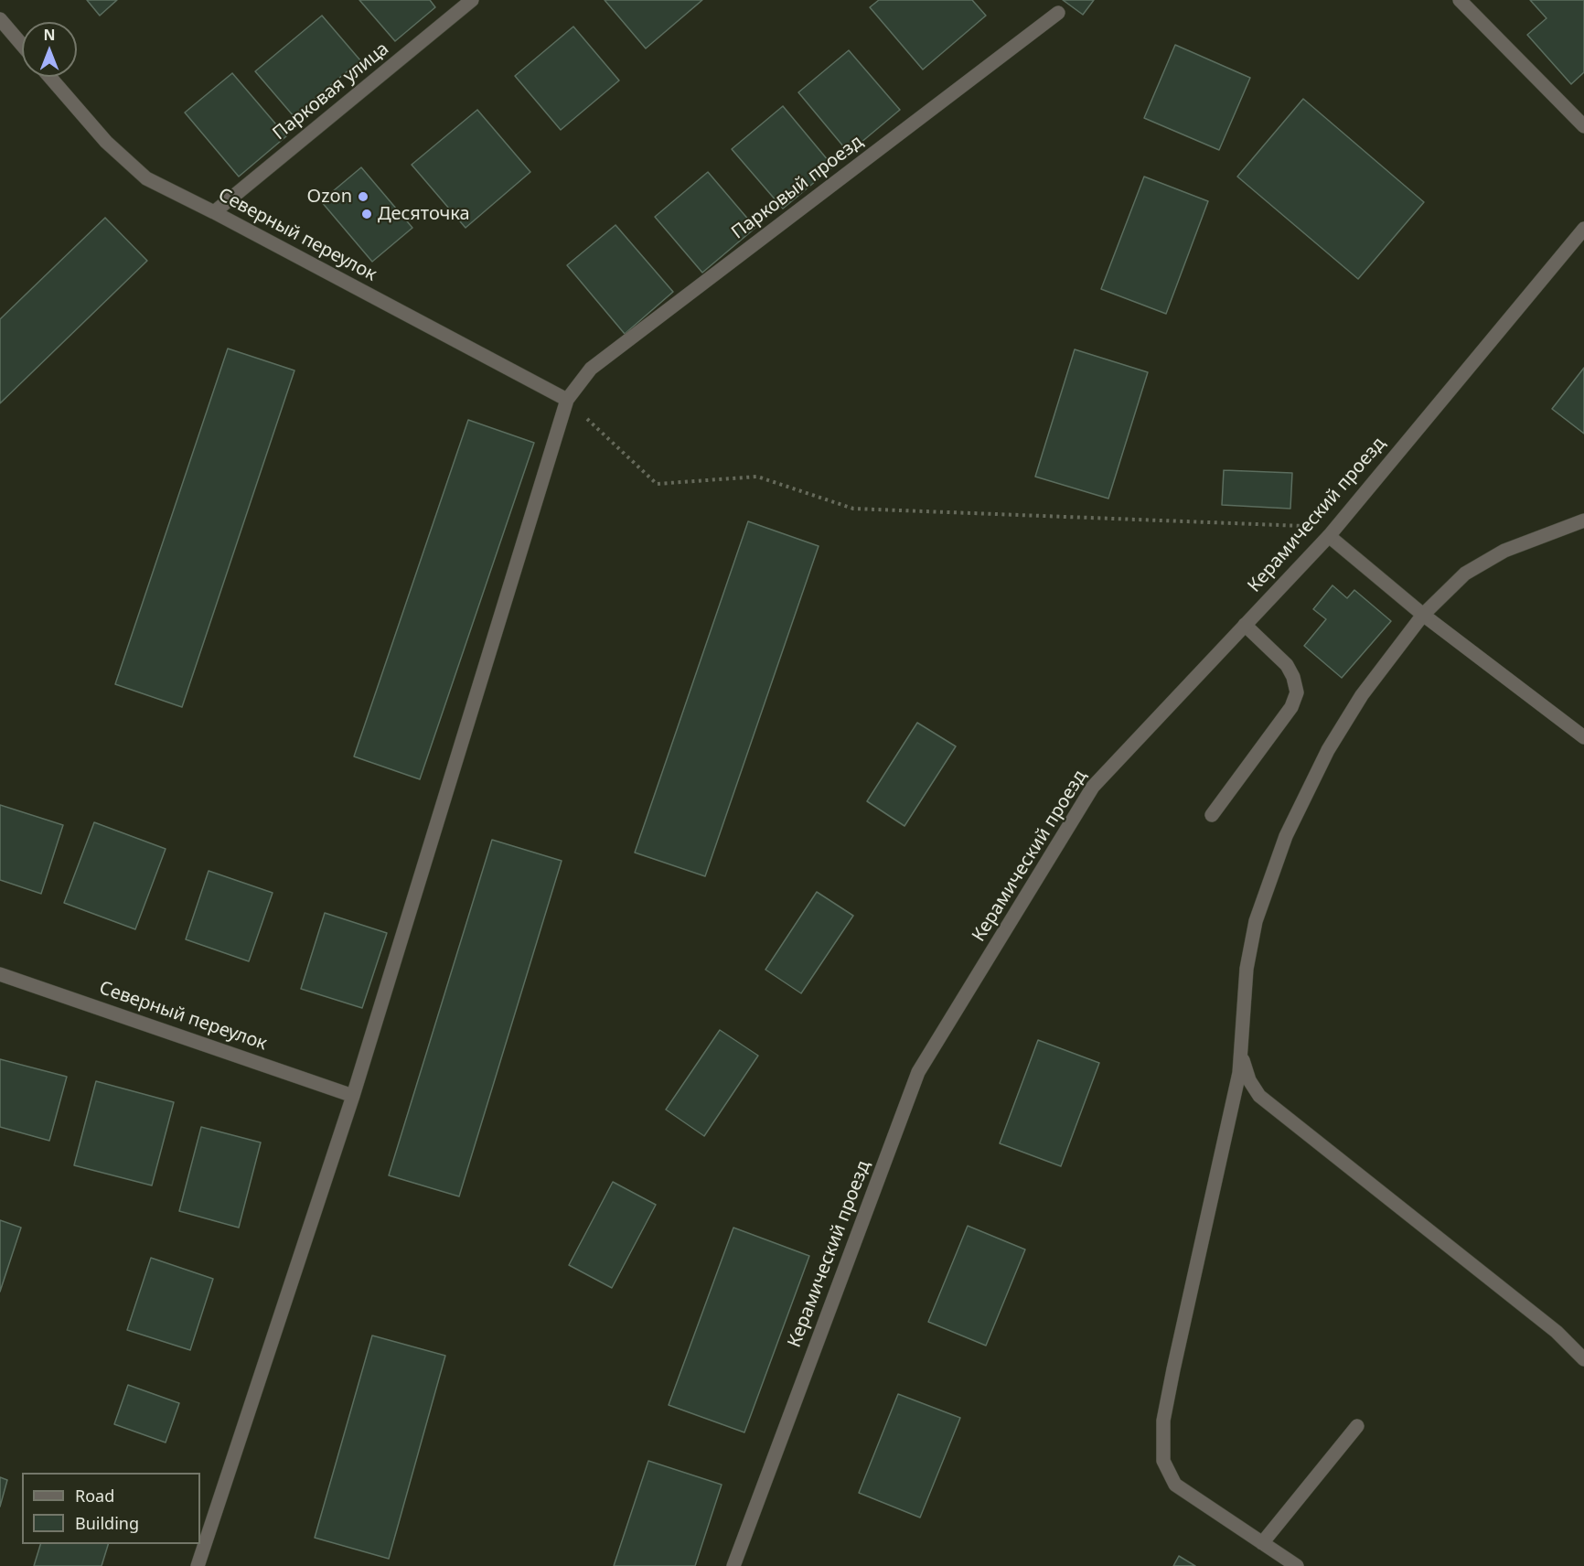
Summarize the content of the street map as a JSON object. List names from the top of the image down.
{
  "streets": {
    "street": [
      "Парковая улица",
      "Парковый проезд",
      "Северный переулок",
      "Керамический проезд"
    ]
  },
  "crossings": [
    ["Парковая улица", "Северный переулок"],
    ["Парковый проезд", "Северный переулок"]
  ],
  "places": ["Ozon", "Десяточка"],
  "legend": ["Road", "Building"],
  "north": "top"
}
